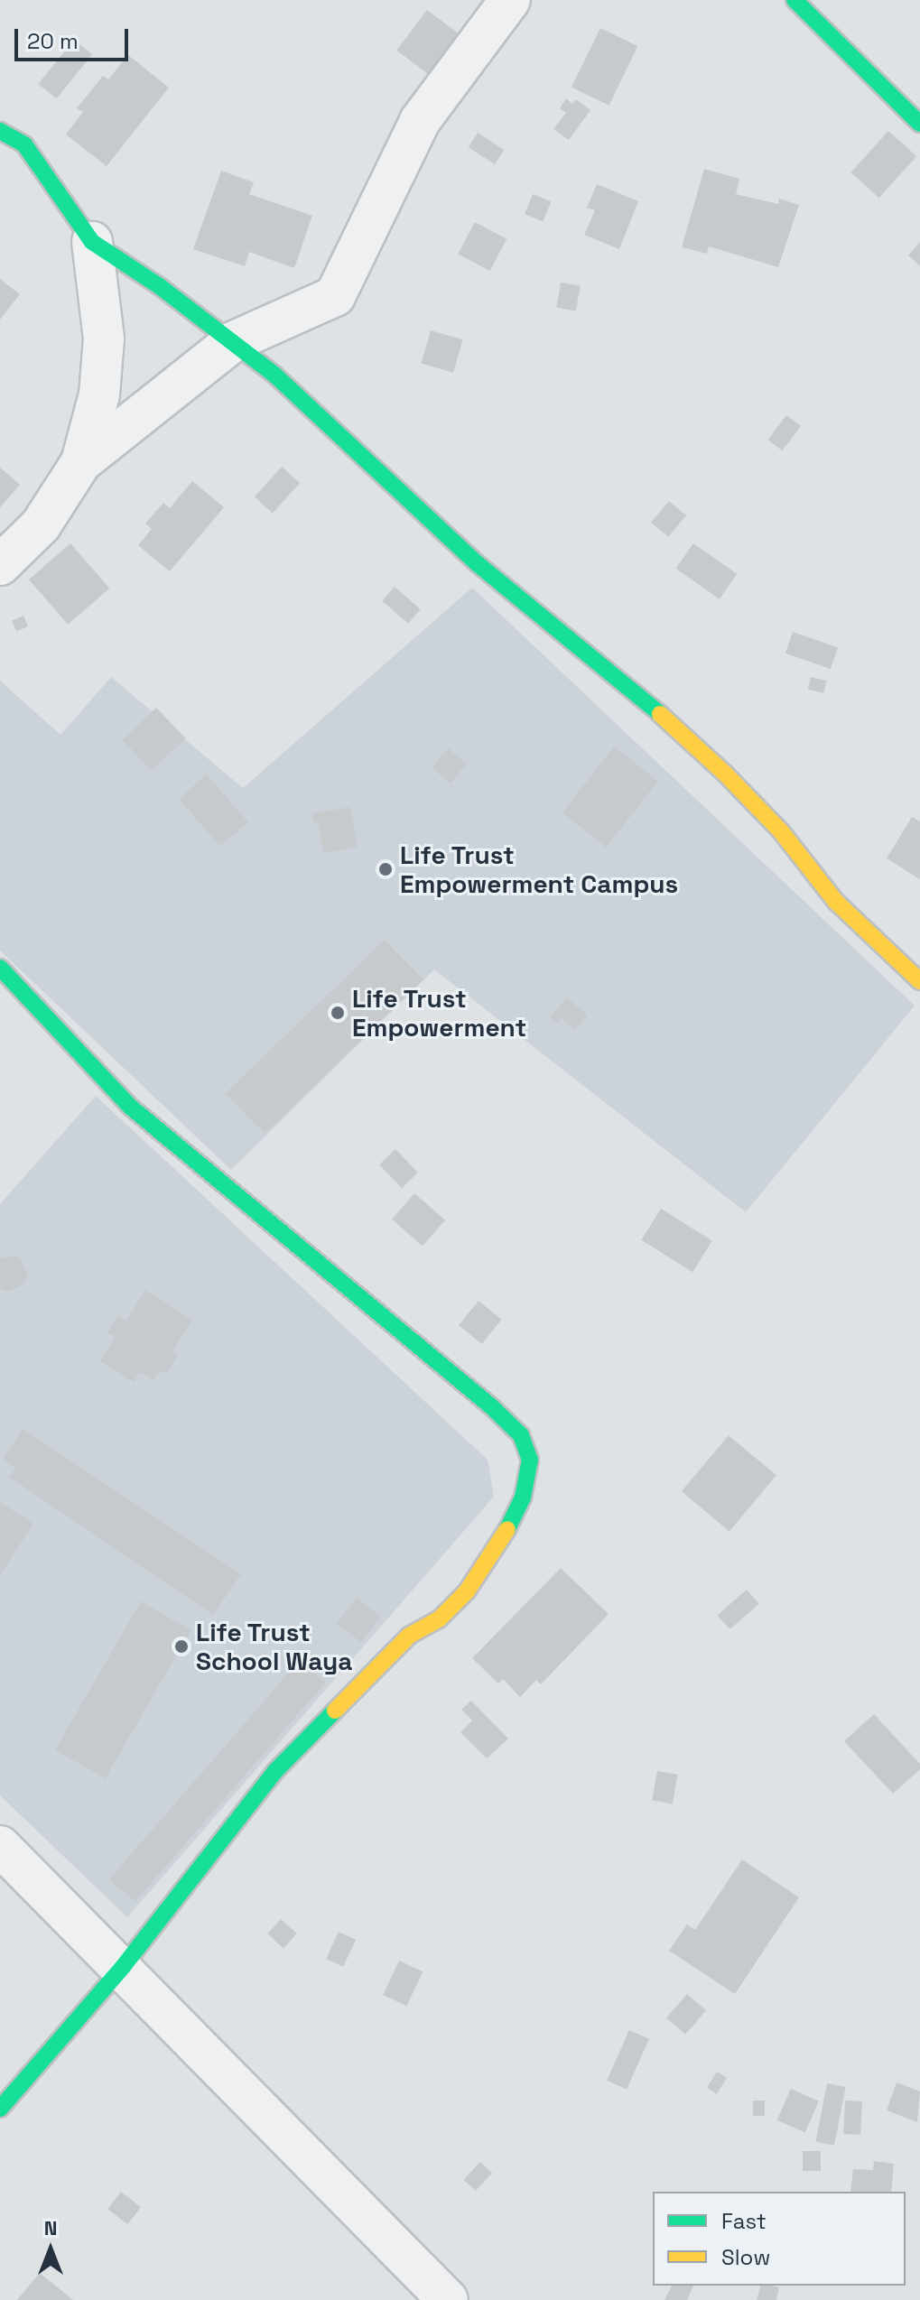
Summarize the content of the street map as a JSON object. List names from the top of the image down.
{
  "places": ["Life Trust Empowerment Campus", "Life Trust Empowerment", "Life Trust School Waya"],
  "legend": ["Fast", "Slow"],
  "scale_bar": "20 m",
  "north": "top"
}
